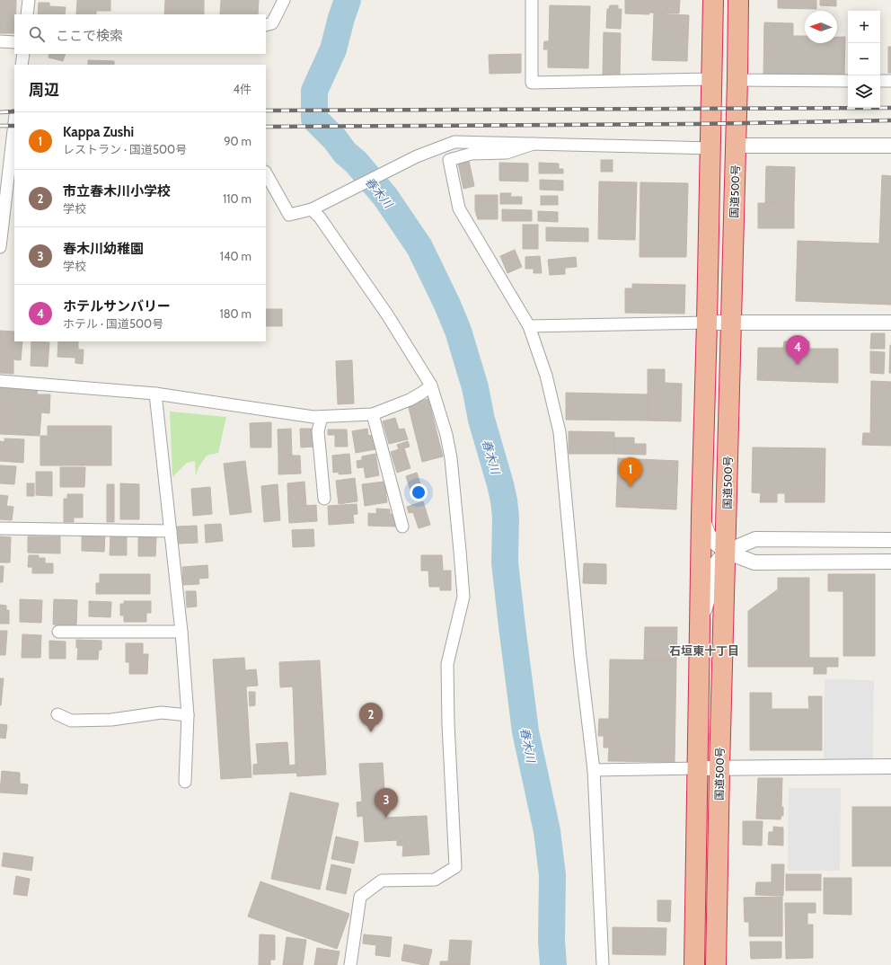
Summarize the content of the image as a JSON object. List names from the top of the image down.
{
  "streets": {
    "highway": ["国道500号"]
  },
  "districts": ["石垣東十丁目"],
  "water": ["春木川"],
  "north": "left",
  "page": {
    "map_buttons": ["+", "−"],
    "search": "ここで検索",
    "heading": ["周辺", "4件"],
    "list": [
      {
        "mark": "1",
        "name": "Kappa Zushi",
        "note": "レストラン · 国道500号",
        "value": "90 m"
      },
      {
        "mark": "2",
        "name": "市立春木川小学校",
        "note": "学校",
        "value": "110 m"
      },
      {
        "mark": "3",
        "name": "春木川幼稚園",
        "note": "学校",
        "value": "140 m"
      },
      {
        "mark": "4",
        "name": "ホテルサンバリー",
        "note": "ホテル · 国道500号",
        "value": "180 m"
      }
    ],
    "pins": [
      "4",
      "1",
      "2",
      "3"
    ]
  }
}
